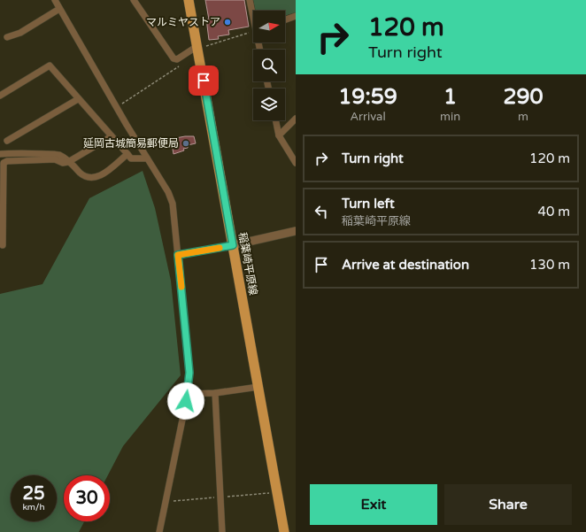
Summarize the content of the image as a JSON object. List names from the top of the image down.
{
  "streets": {
    "main road": ["稲葉崎平原線"]
  },
  "places": ["マルミヤストア", "延岡古城簡易郵便局"],
  "north": "right",
  "page": {
    "turn": ["120 m", "Turn right"],
    "eta": [
      "19:59",
      "Arrival",
      "1",
      "min",
      "290",
      "m"
    ],
    "list": [
      {
        "name": "Turn right",
        "value": "120 m"
      },
      {
        "name": "Turn left",
        "note": "稲葉崎平原線",
        "value": "40 m"
      },
      {
        "name": "Arrive at destination",
        "value": "130 m"
      }
    ],
    "speed": "25 km/h",
    "limit": "30",
    "buttons": ["Exit", "Share"]
  }
}
